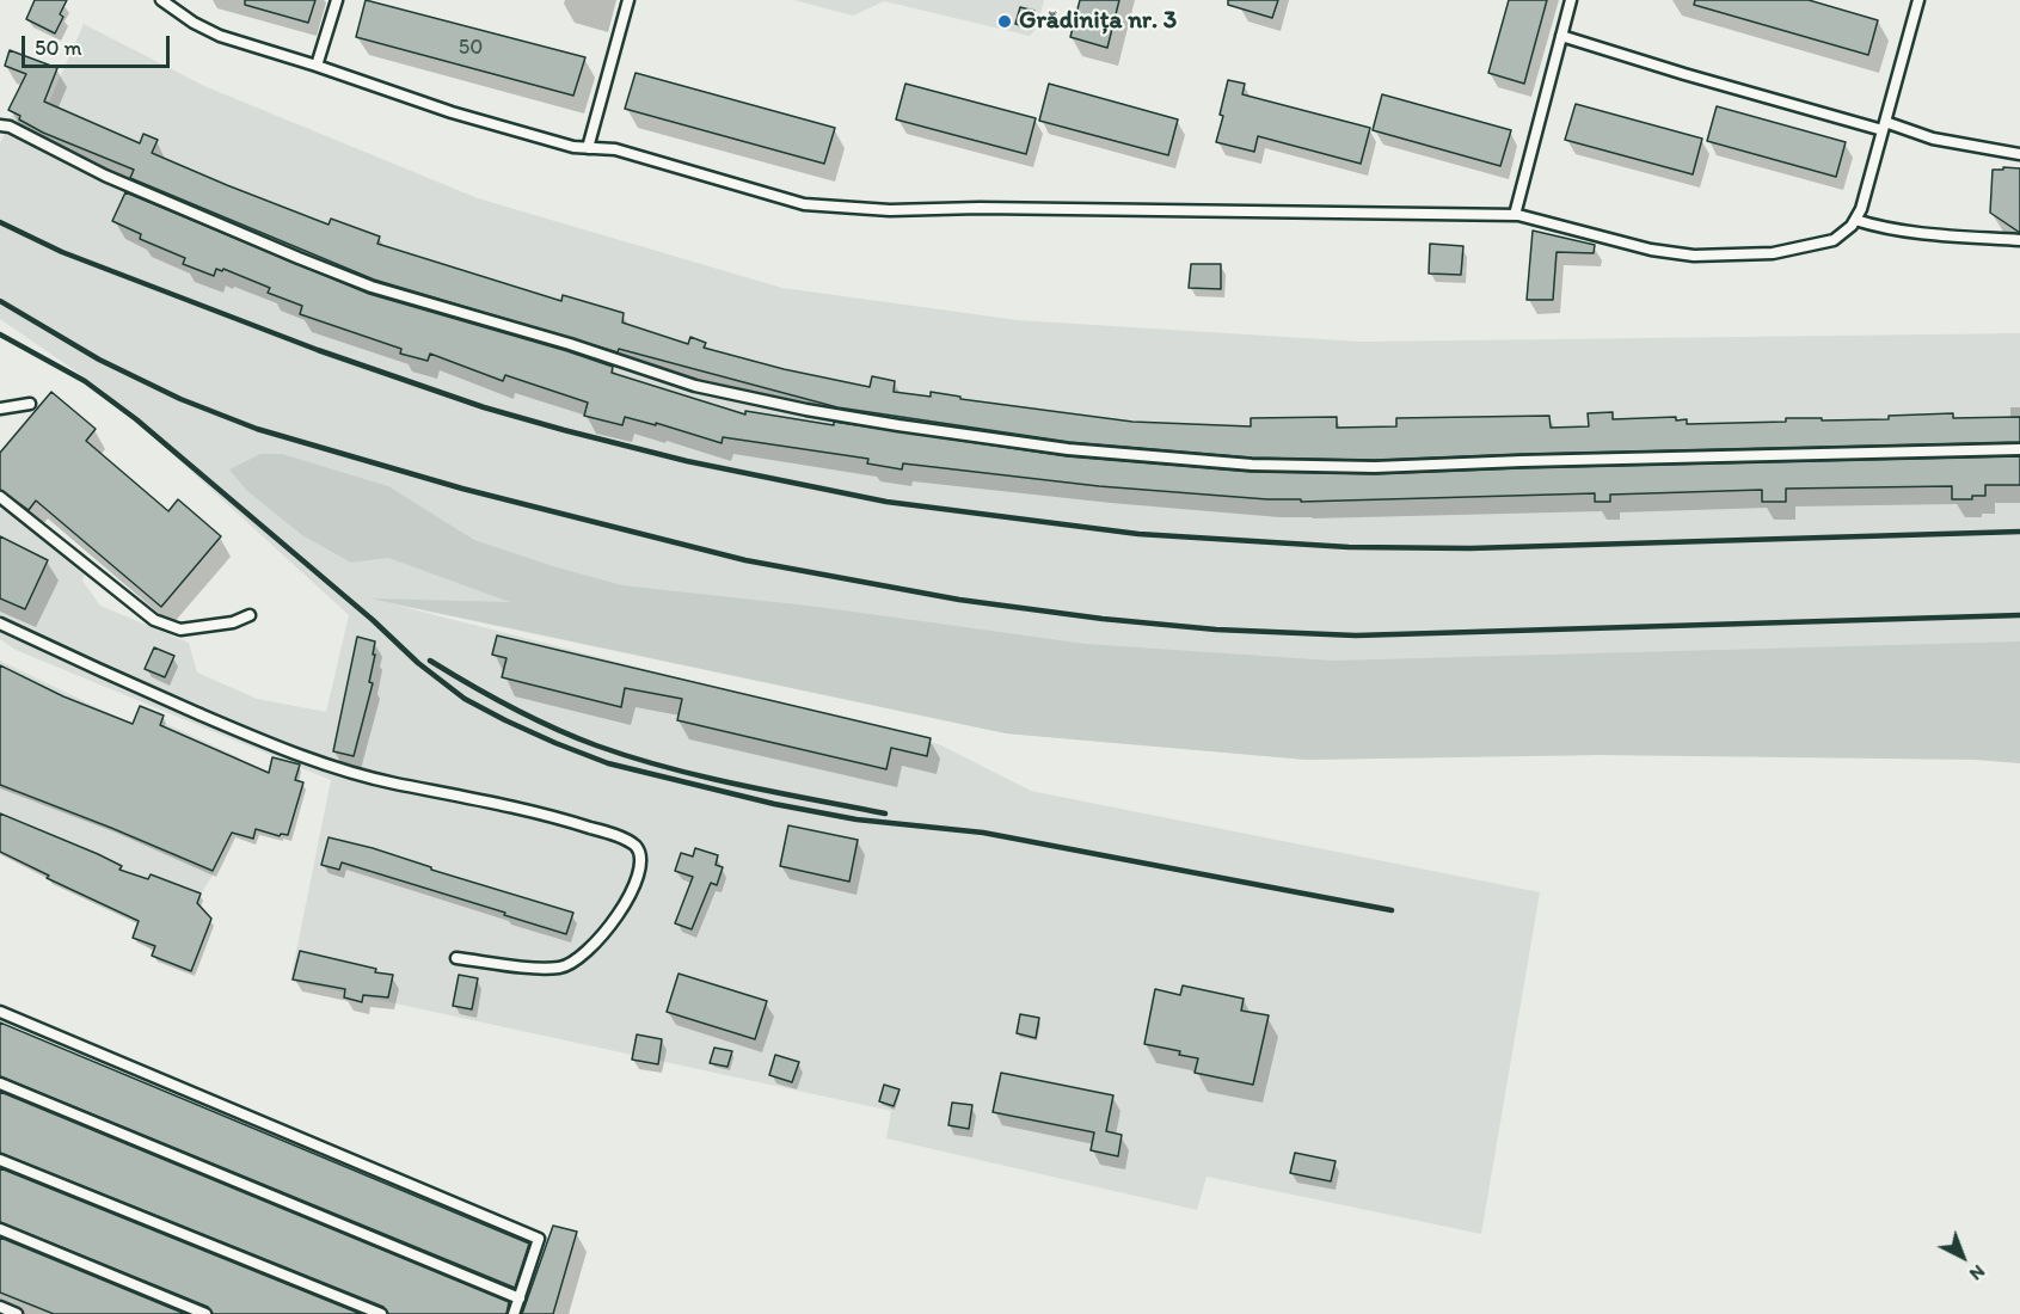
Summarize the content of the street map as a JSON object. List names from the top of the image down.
{
  "places": ["Grădinița nr. 3"],
  "house_numbers": ["50"],
  "scale_bar": "50 m",
  "north": "bottom right"
}
